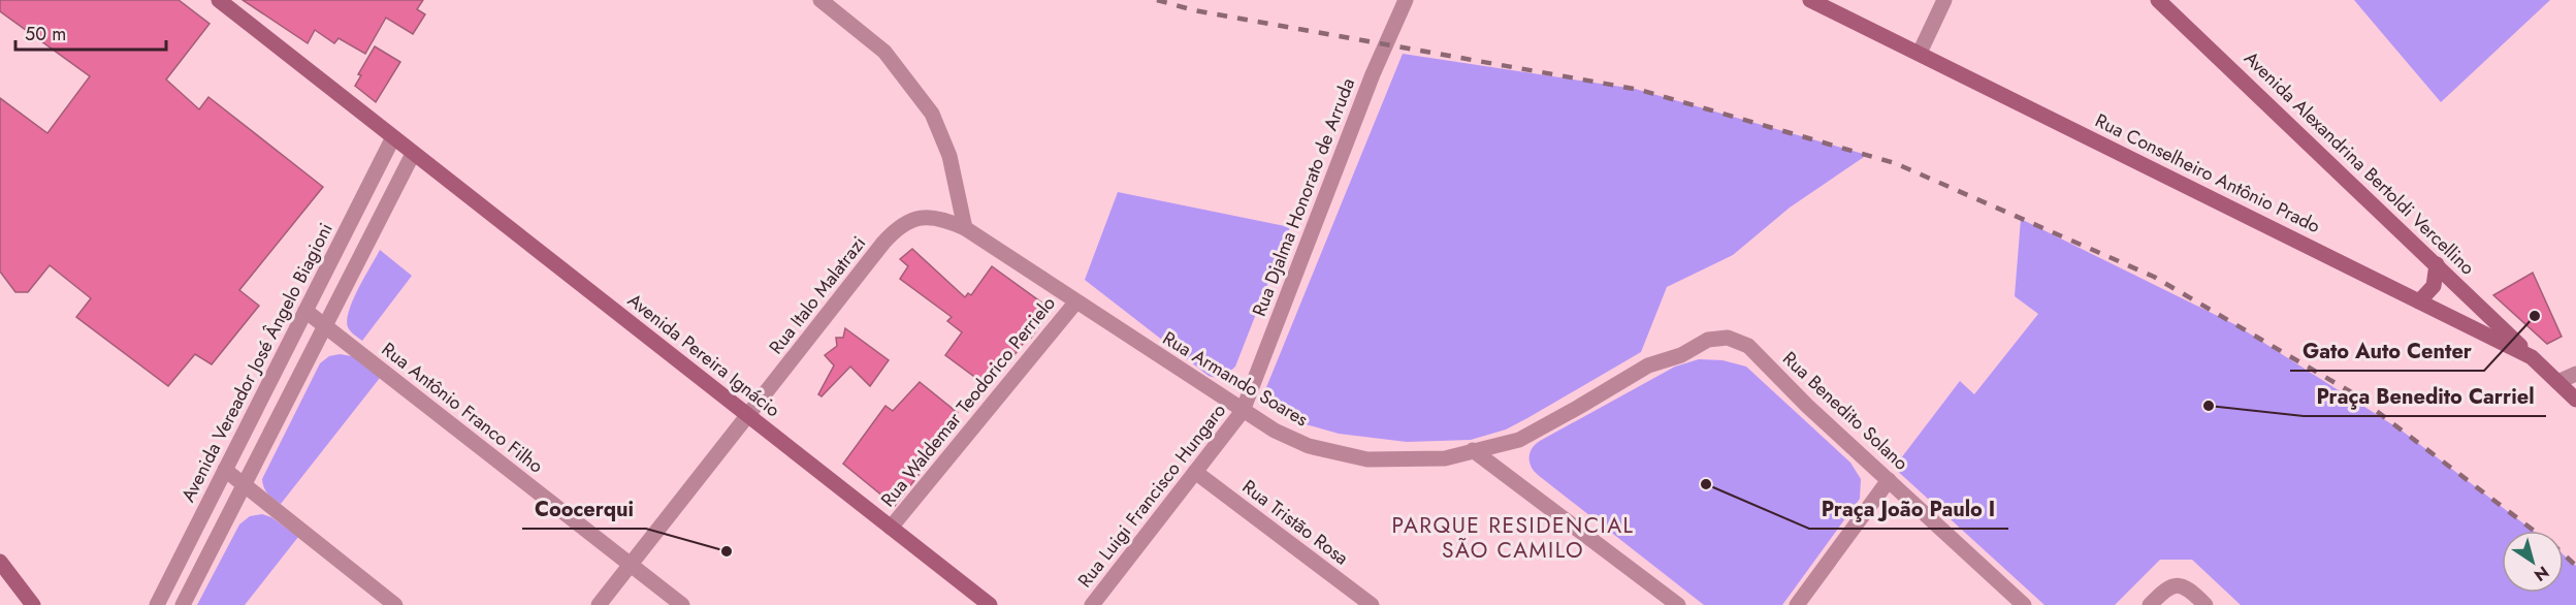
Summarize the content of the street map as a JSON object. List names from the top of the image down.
{
  "streets": {
    "main road": ["Avenida Alexandrina Bertoldi Vercellino", "Rua Conselheiro Antônio Prado", "Avenida Pereira Ignácio"],
    "street": [
      "Rua Djalma Honorato de Arruda",
      "Rua Italo Malatrazi",
      "Avenida Vereador José Ângelo Biagioni",
      "Rua Armando Soares",
      "Rua Waldemar Teodorico Perrielo",
      "Rua Antônio Franco Filho",
      "Rua Benedito Solano",
      "Rua Luigi Francisco Hungaro",
      "Rua Tristão Rosa"
    ]
  },
  "crossings": [
    ["Avenida Alexandrina Bertoldi Vercellino", "Rua Conselheiro Antônio Prado"],
    ["Rua Djalma Honorato de Arruda", "Rua Armando Soares"],
    ["Rua Djalma Honorato de Arruda", "Rua Luigi Francisco Hungaro"],
    ["Rua Italo Malatrazi", "Avenida Pereira Ignácio"],
    ["Rua Italo Malatrazi", "Rua Armando Soares"],
    ["Rua Italo Malatrazi", "Rua Antônio Franco Filho"],
    ["Avenida Pereira Ignácio", "Avenida Vereador José Ângelo Biagioni"],
    ["Avenida Pereira Ignácio", "Rua Waldemar Teodorico Perrielo"],
    ["Avenida Vereador José Ângelo Biagioni", "Rua Antônio Franco Filho"],
    ["Rua Armando Soares", "Rua Waldemar Teodorico Perrielo"],
    ["Rua Armando Soares", "Rua Benedito Solano"],
    ["Rua Armando Soares", "Rua Luigi Francisco Hungaro"],
    ["Rua Luigi Francisco Hungaro", "Rua Tristão Rosa"]
  ],
  "districts": ["PARQUE RESIDENCIAL SÃO CAMILO"],
  "places": [
    "Gato Auto Center",
    "Praça Benedito Carriel",
    "Praça João Paulo I",
    "Coocerqui"
  ],
  "scale_bar": "50 m",
  "north": "bottom right"
}
